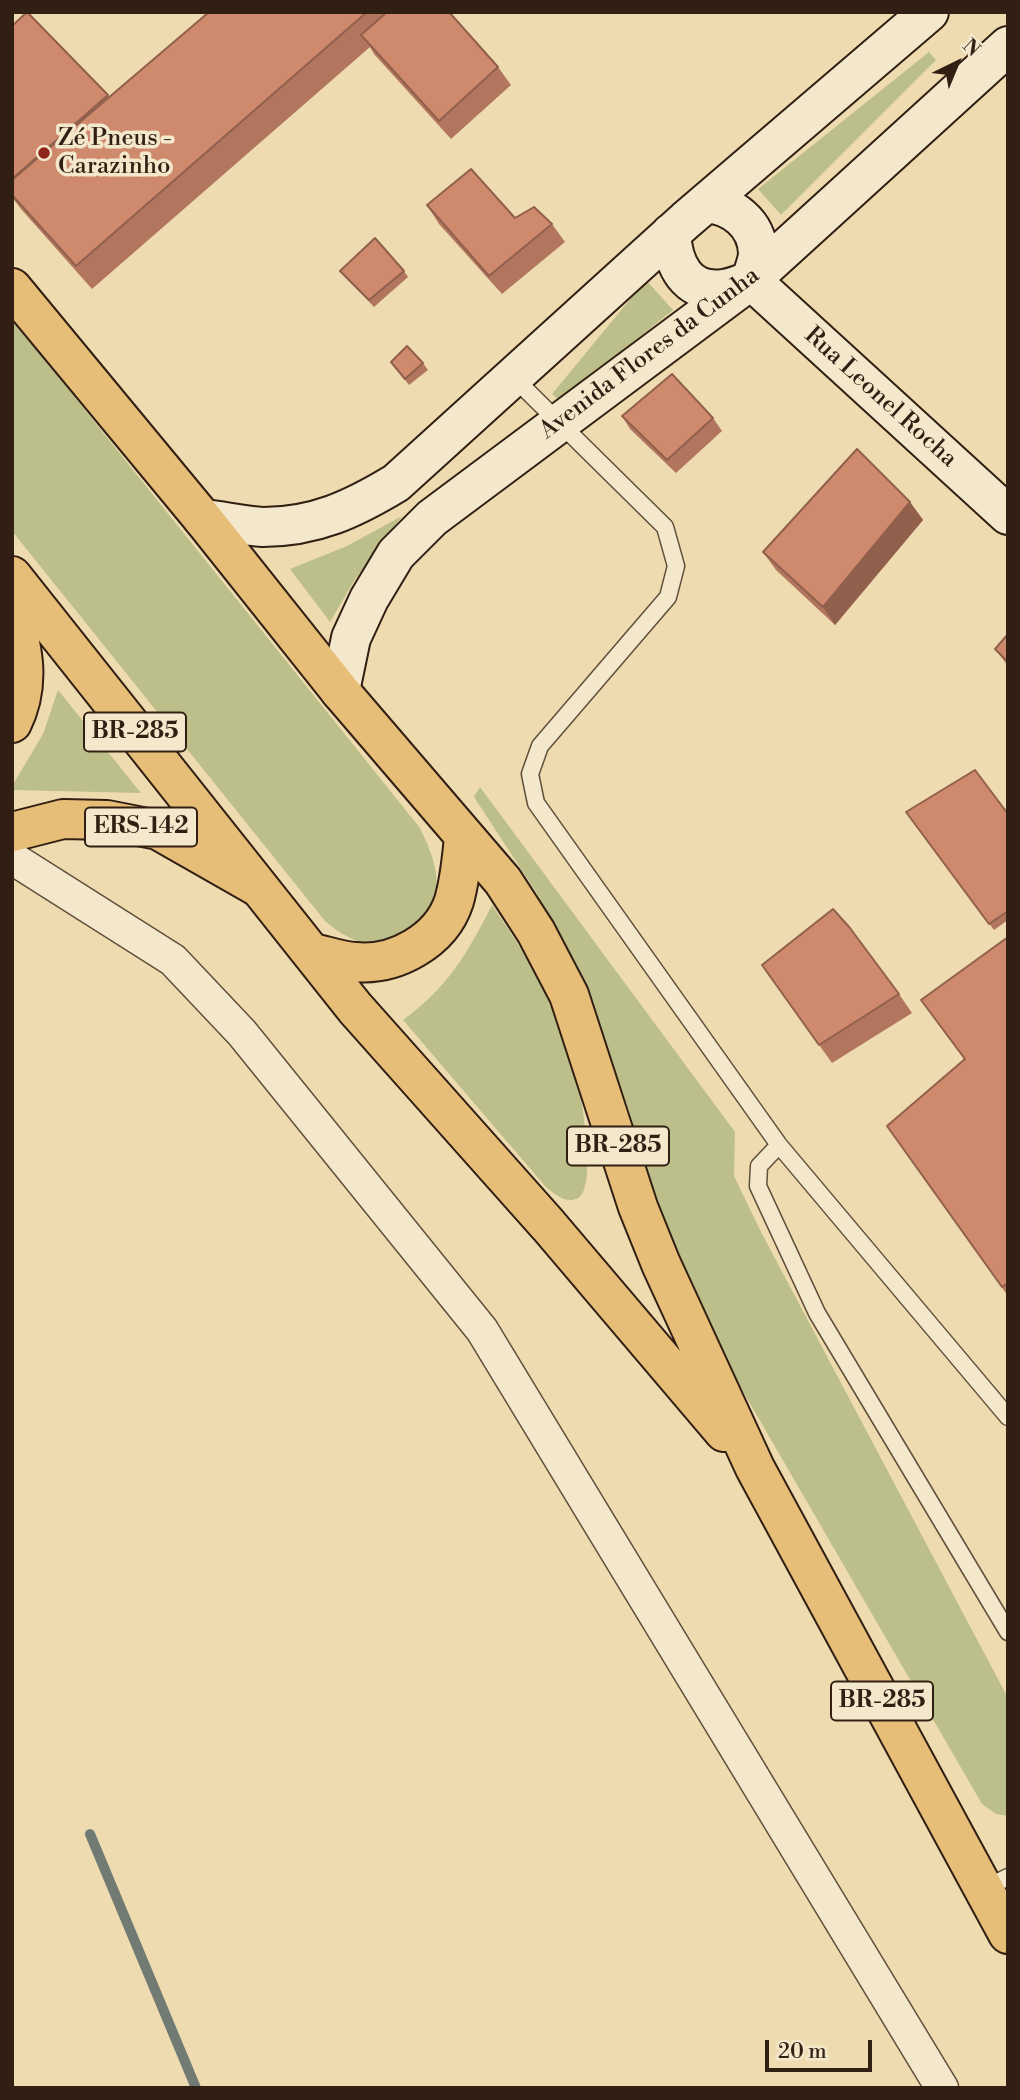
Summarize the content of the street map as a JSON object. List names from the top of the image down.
{
  "streets": {
    "main road": [
      "Avenida Flores da Cunha",
      "Rua Leonel Rocha",
      "BR-285",
      "ERS-142"
    ]
  },
  "crossings": [
    ["Avenida Flores da Cunha", "Rua Leonel Rocha"],
    ["Avenida Flores da Cunha", "BR-285"],
    ["BR-285", "ERS-142"]
  ],
  "places": ["Zé Pneus - Carazinho"],
  "scale_bar": "20 m",
  "north": "top right"
}
